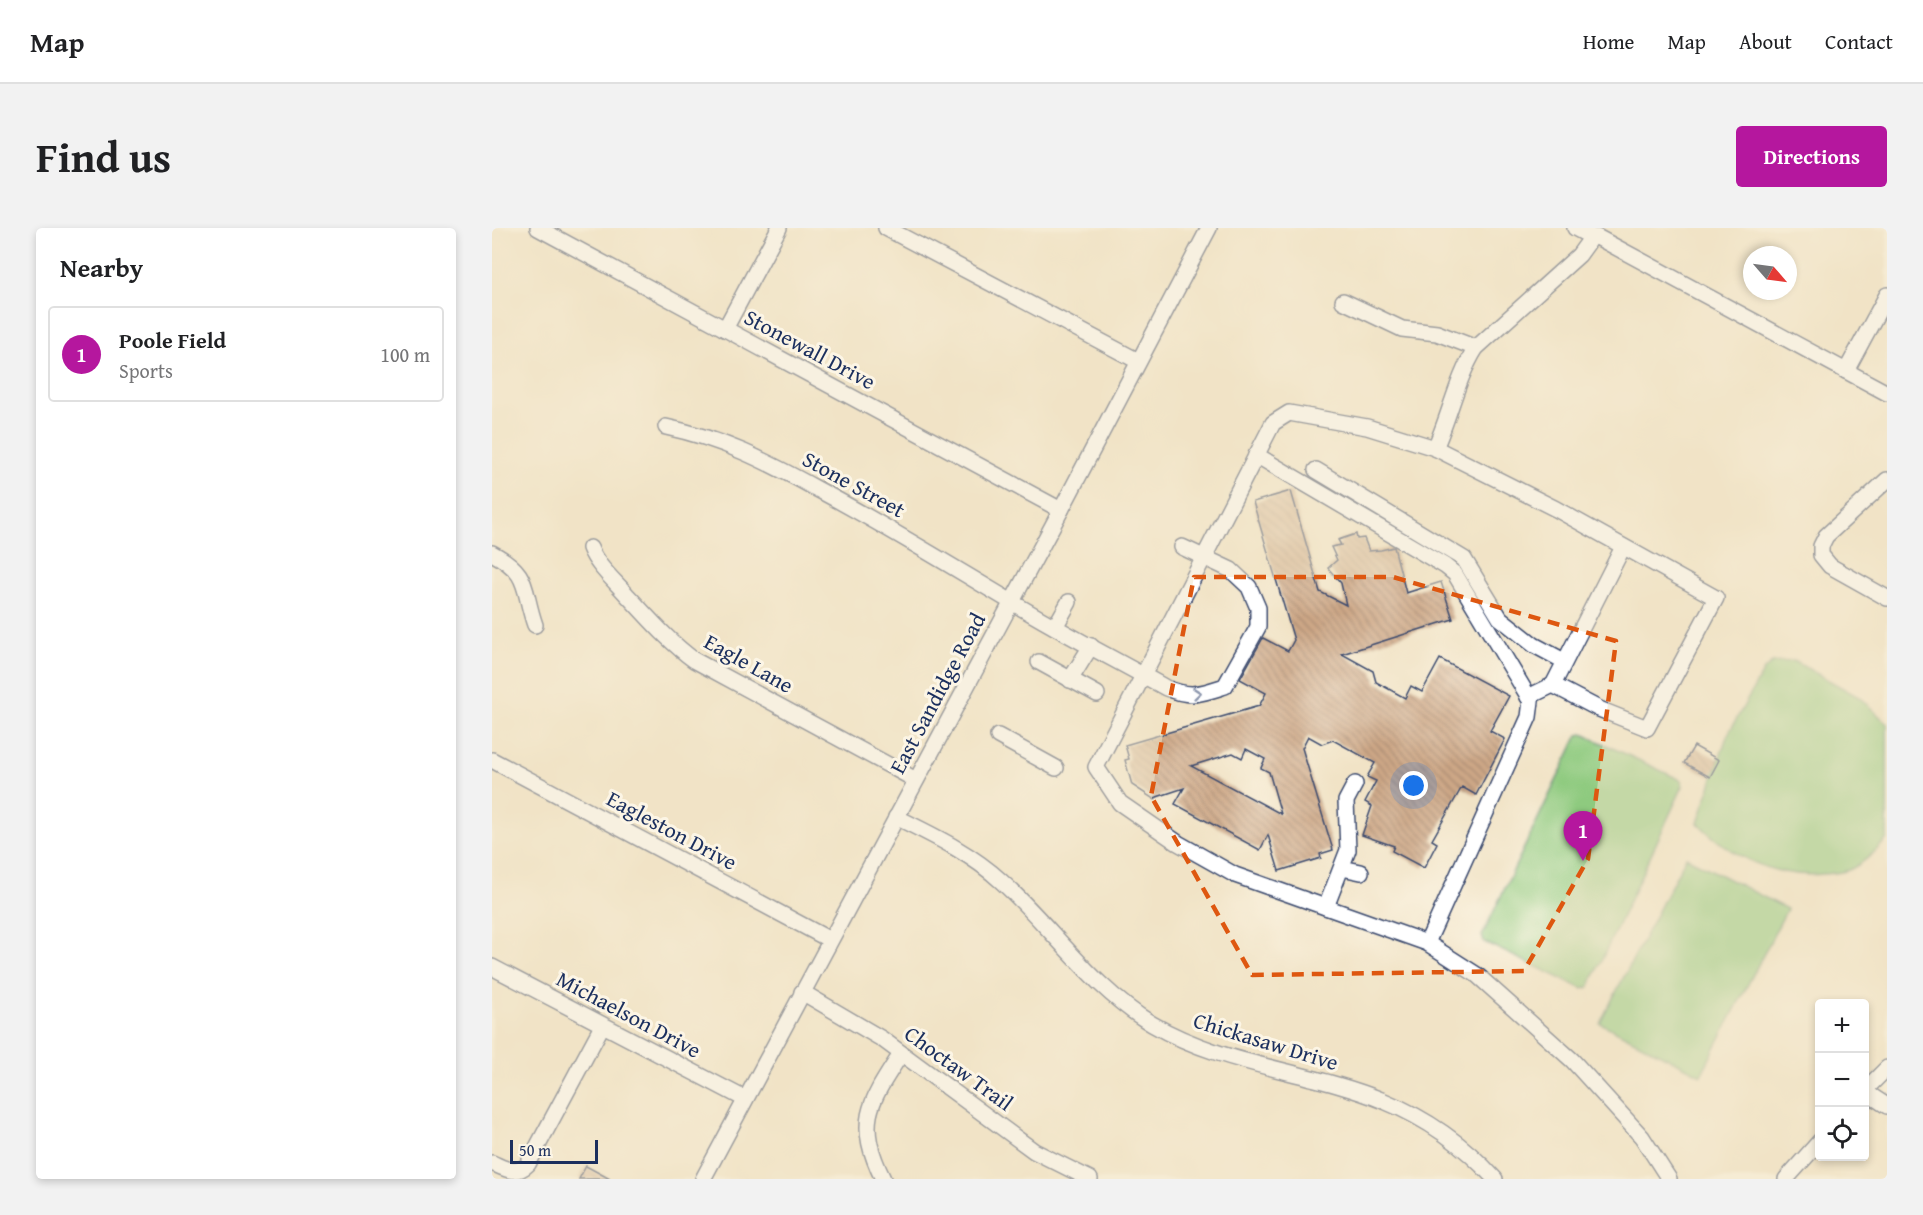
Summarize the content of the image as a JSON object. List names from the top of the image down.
{
  "streets": {
    "street": [
      "Stonewall Drive",
      "Stone Street",
      "Eagle Lane",
      "East Sandidge Road",
      "Eagleston Drive",
      "Michaelson Drive",
      "Chickasaw Drive",
      "Choctaw Trail"
    ]
  },
  "crossings": [
    ["Stonewall Drive", "East Sandidge Road"],
    ["Stone Street", "East Sandidge Road"],
    ["Eagle Lane", "East Sandidge Road"],
    ["East Sandidge Road", "Eagleston Drive"],
    ["East Sandidge Road", "Michaelson Drive"],
    ["East Sandidge Road", "Chickasaw Drive"],
    ["East Sandidge Road", "Choctaw Trail"]
  ],
  "scale_bar": "50 m",
  "north": "bottom right",
  "page": {
    "header": "Map",
    "nav": [
      "Home",
      "Map",
      "About",
      "Contact"
    ],
    "title": "Find us",
    "buttons": "Directions",
    "heading": "Nearby",
    "list": [
      {
        "mark": "1",
        "name": "Poole Field",
        "note": "Sports",
        "value": "100 m"
      }
    ],
    "pins": "1",
    "map_buttons": ["+", "−"],
    "scale": "50 m"
  }
}
